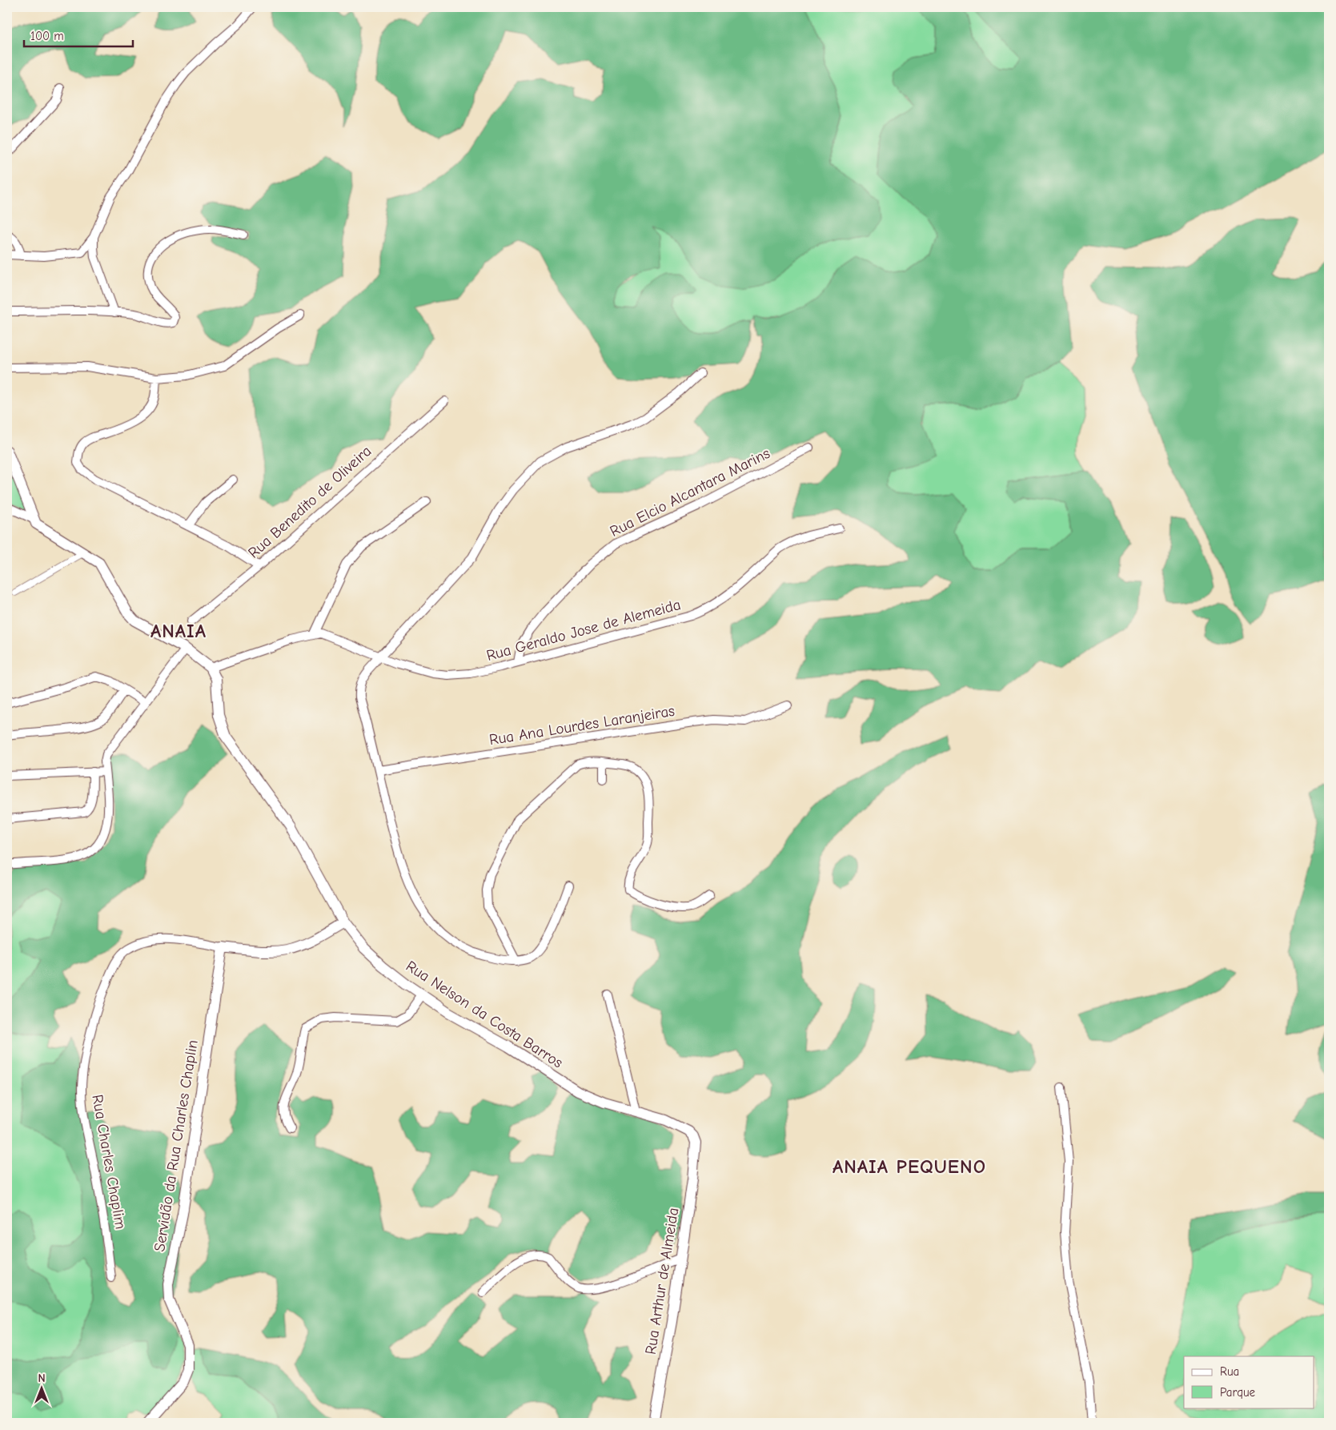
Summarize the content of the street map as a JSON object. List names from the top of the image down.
{
  "streets": {
    "street": [
      "Rua Elcio Alcantara Marins",
      "Rua Benedito de Oliveira",
      "Rua Geraldo Jose de Alemeida",
      "Rua Ana Lourdes Laranjeiras",
      "Rua Nelson da Costa Barros",
      "Servidão da Rua Charles Chaplin",
      "Rua Charles Chaplim",
      "Rua Arthur de Almeida"
    ]
  },
  "crossings": [
    ["Rua Elcio Alcantara Marins", "Rua Geraldo Jose de Alemeida"],
    ["Rua Nelson da Costa Barros", "Rua Charles Chaplim"],
    ["Rua Nelson da Costa Barros", "Rua Arthur de Almeida"],
    ["Servidão da Rua Charles Chaplin", "Rua Charles Chaplim"]
  ],
  "districts": ["ANAIA", "ANAIA PEQUENO"],
  "legend": ["Rua", "Parque"],
  "scale_bar": "100 m",
  "north": "top"
}
